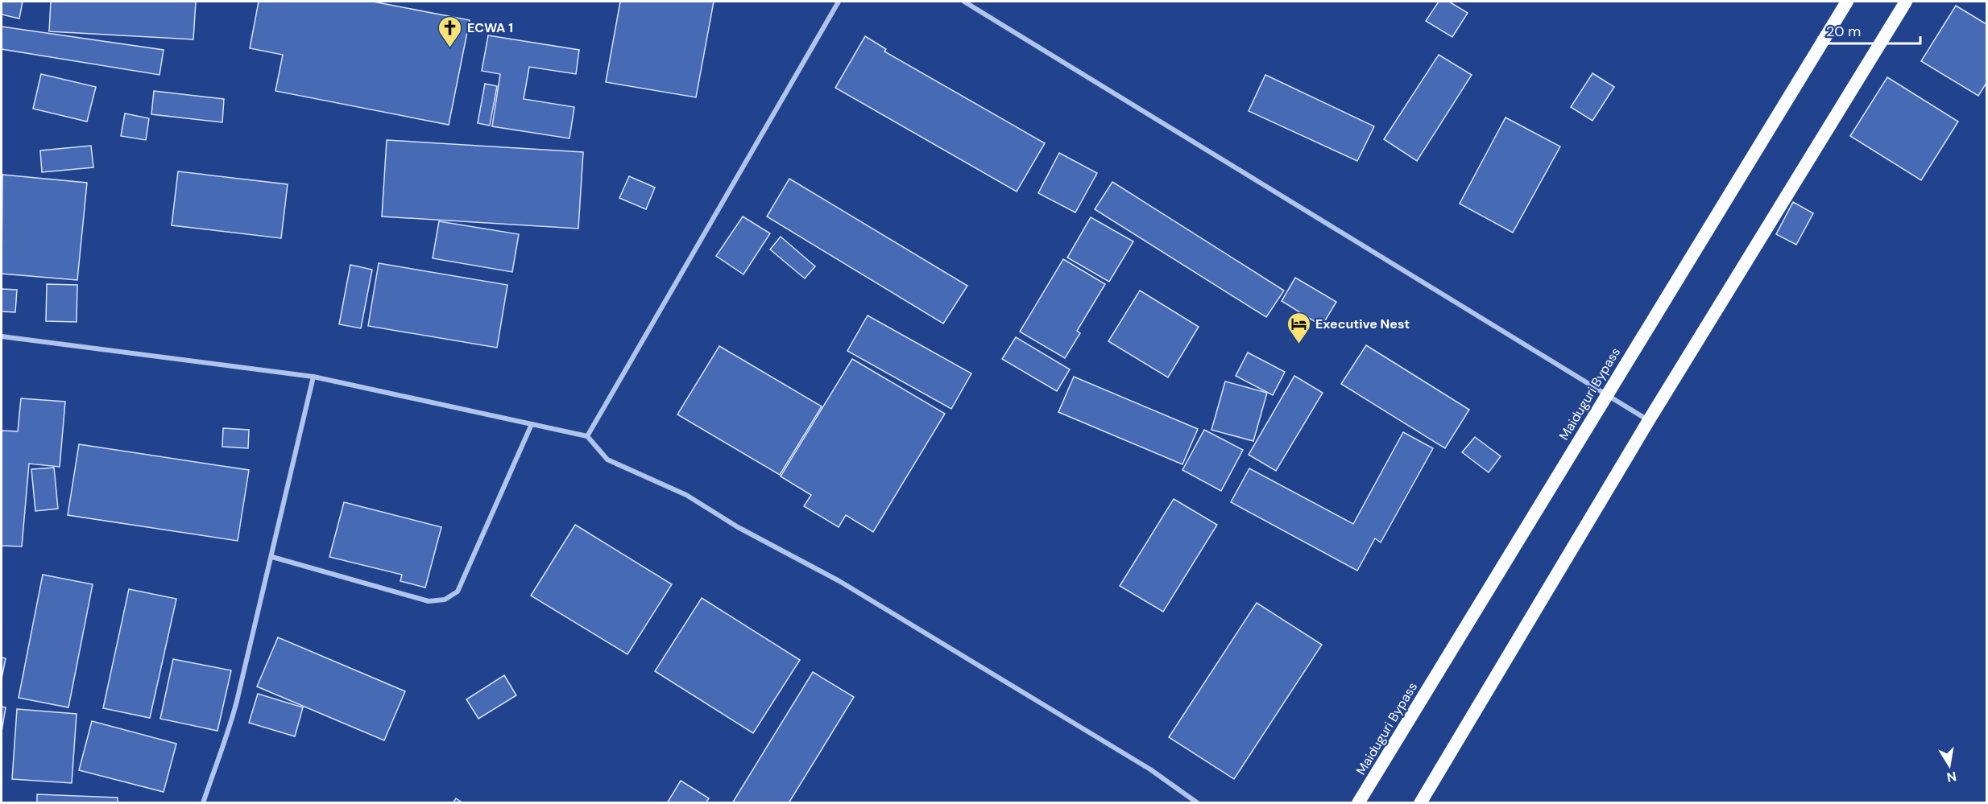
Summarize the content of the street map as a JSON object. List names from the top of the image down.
{
  "streets": {
    "highway": ["Maiduguri Bypass"]
  },
  "places": {
    "church": ["ECWA 1"],
    "hotel": ["Executive Nest"]
  },
  "scale_bar": "20 m",
  "north": "bottom"
}
